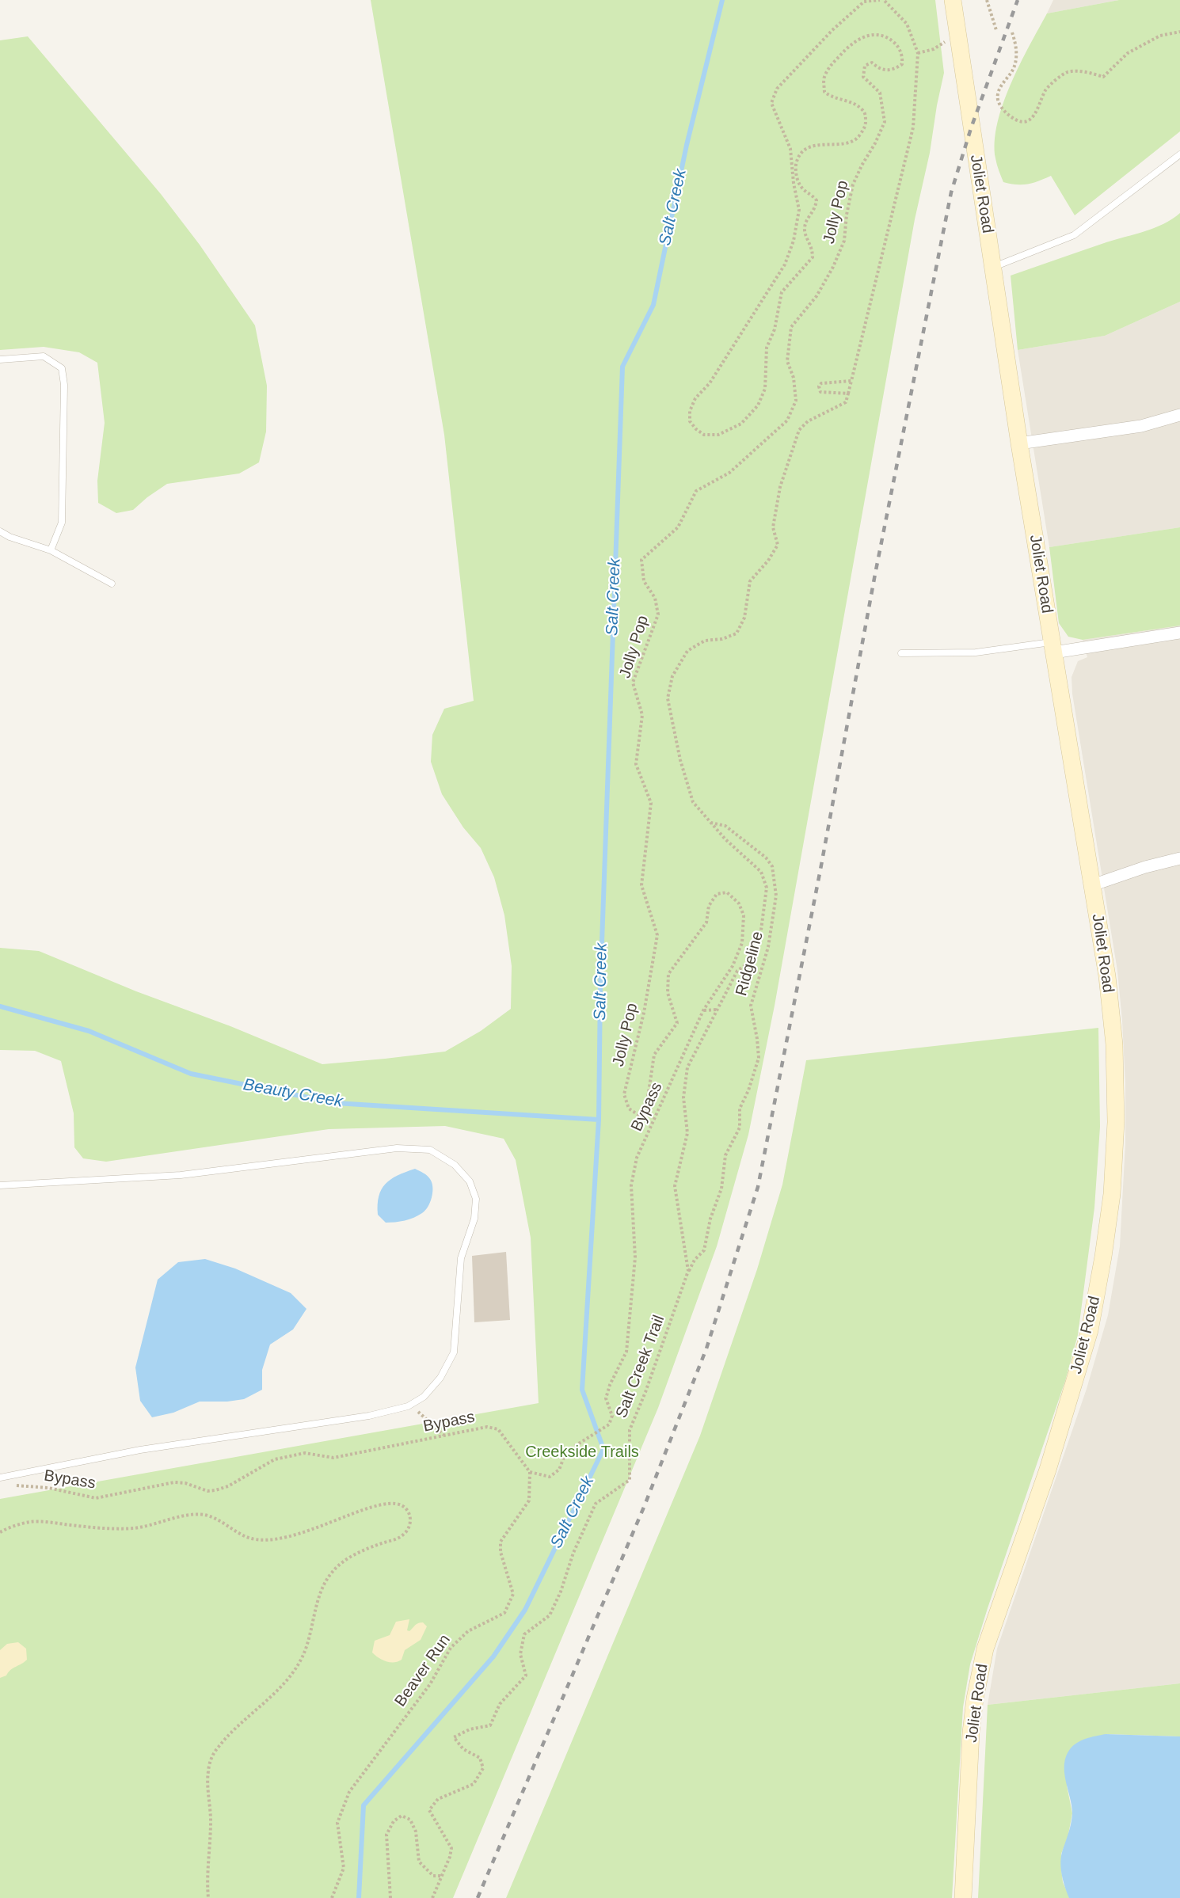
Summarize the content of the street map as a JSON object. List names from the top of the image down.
{
  "streets": {
    "main road": ["Joliet Road"],
    "path": [
      "Jolly Pop",
      "Ridgeline",
      "Bypass",
      "Salt Creek Trail",
      "Beaver Run"
    ]
  },
  "crossings": [
    ["Jolly Pop", "Bypass"],
    ["Ridgeline", "Salt Creek Trail"],
    ["Bypass", "Beaver Run"]
  ],
  "water": ["Salt Creek", "Beauty Creek"],
  "parks": ["Creekside Trails"]
}
